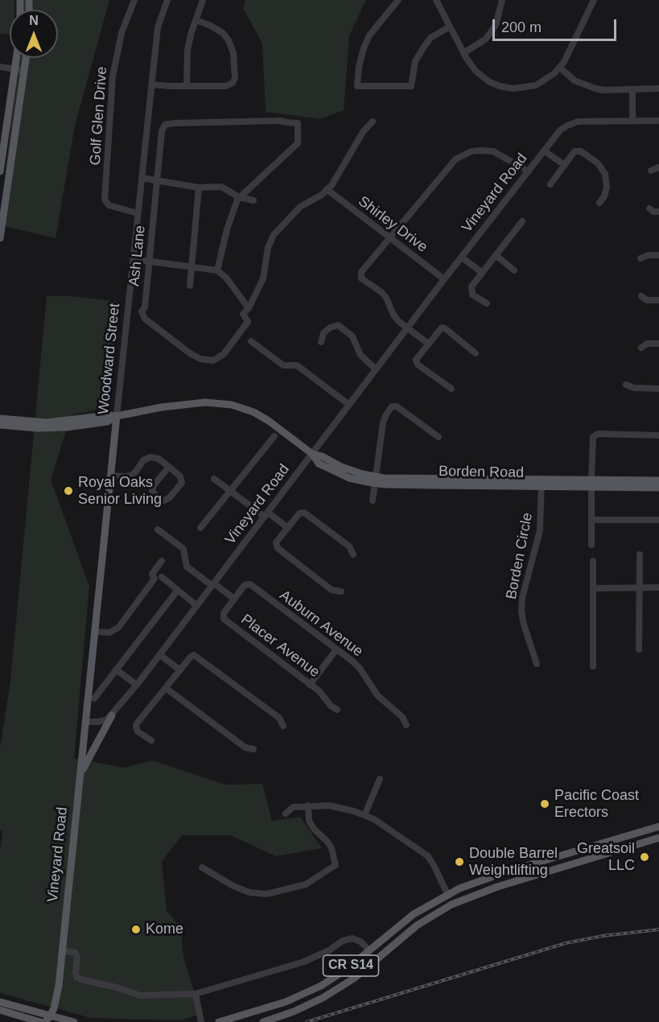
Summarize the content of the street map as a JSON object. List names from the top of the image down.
{
  "streets": {
    "main road": [
      "Vineyard Road",
      "Woodward Street",
      "Borden Road",
      "CR S14"
    ],
    "street": [
      "Golf Glen Drive",
      "Shirley Drive",
      "Ash Lane",
      "Borden Circle",
      "Auburn Avenue",
      "Placer Avenue"
    ]
  },
  "crossings": [
    ["Golf Glen Drive", "Woodward Street"],
    ["Vineyard Road", "Shirley Drive"],
    ["Vineyard Road", "Woodward Street"],
    ["Vineyard Road", "Borden Road"],
    ["Woodward Street", "Borden Road"],
    ["Borden Road", "Borden Circle"],
    ["Auburn Avenue", "Placer Avenue"]
  ],
  "places": [
    "Royal Oaks Senior Living",
    "Pacific Coast Erectors",
    "Greatsoil LLC",
    "Double Barrel Weightlifting",
    "Kome"
  ],
  "scale_bar": "200 m",
  "north": "top"
}
